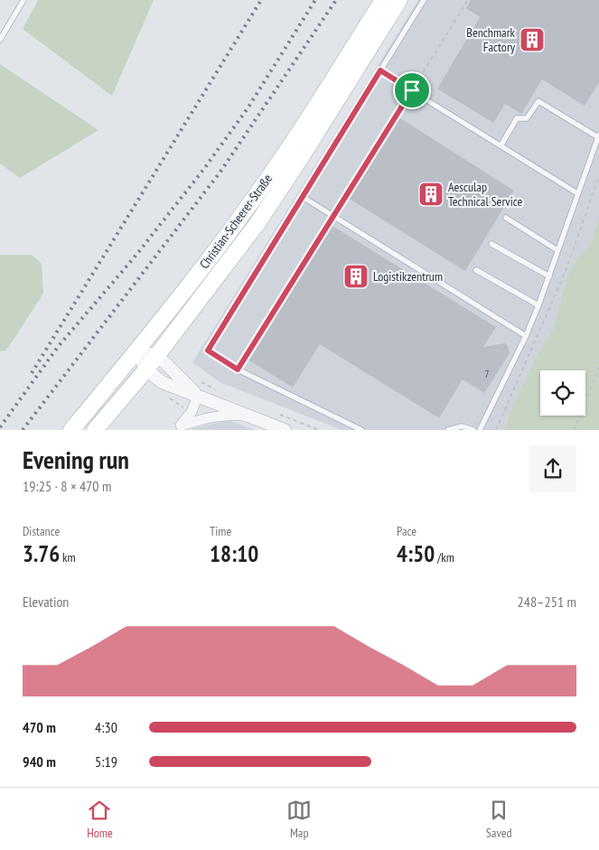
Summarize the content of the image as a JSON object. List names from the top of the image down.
{
  "streets": {
    "main road": ["Christian-Scheerer-Straße"]
  },
  "places": {
    "building": ["Benchmark Factory", "Aesculap Technical Service", "Logistikzentrum"]
  },
  "house_numbers": ["7"],
  "page": {
    "heading": ["Evening run", "19:25 · 8 × 470 m"],
    "stats": [
      ["Distance", "3.76 km"],
      ["Time", "18:10"],
      ["Pace", "4:50 /km"]
    ],
    "chart": ["Elevation", "248–251 m"],
    "list": [
      {
        "name": "470 m",
        "note": "4:30"
      },
      {
        "name": "940 m",
        "note": "5:19"
      }
    ],
    "tabs": ["Home", "Map", "Saved"]
  }
}
